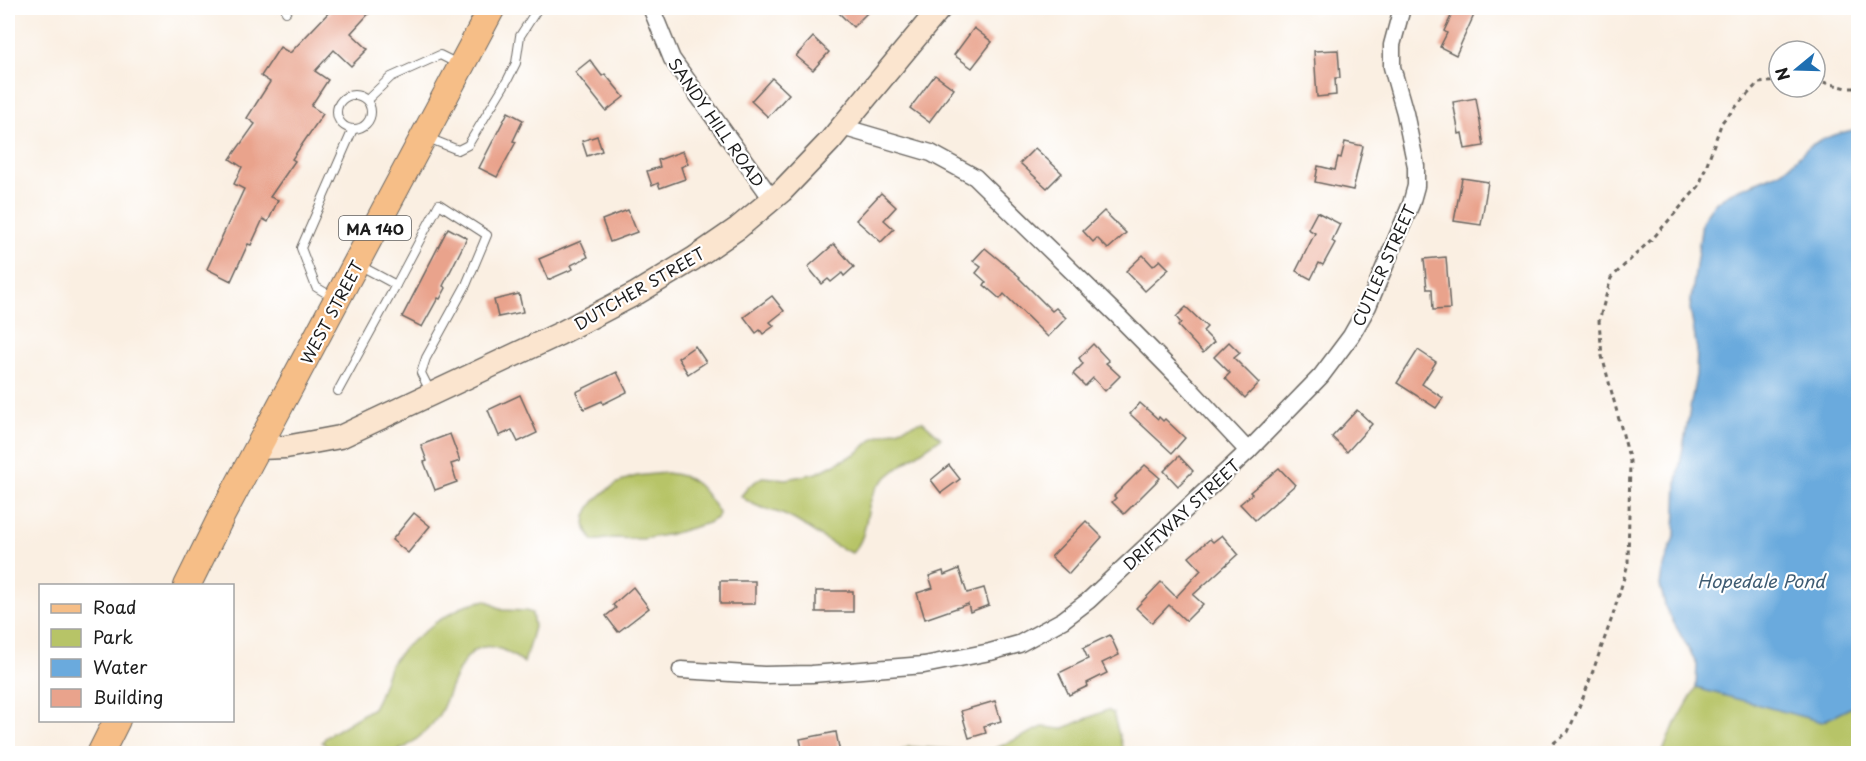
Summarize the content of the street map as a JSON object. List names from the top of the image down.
{
  "streets": {
    "main road": ["MA 140", "WEST STREET"],
    "street": [
      "SANDY HILL ROAD",
      "CUTLER STREET",
      "DUTCHER STREET",
      "DRIFTWAY STREET"
    ]
  },
  "crossings": [
    ["SANDY HILL ROAD", "DUTCHER STREET"],
    ["CUTLER STREET", "DRIFTWAY STREET"],
    ["DUTCHER STREET", "WEST STREET"],
    ["DUTCHER STREET", "DRIFTWAY STREET"]
  ],
  "water": ["Hopedale Pond"],
  "legend": [
    "Road",
    "Park",
    "Water",
    "Building"
  ],
  "north": "left"
}
